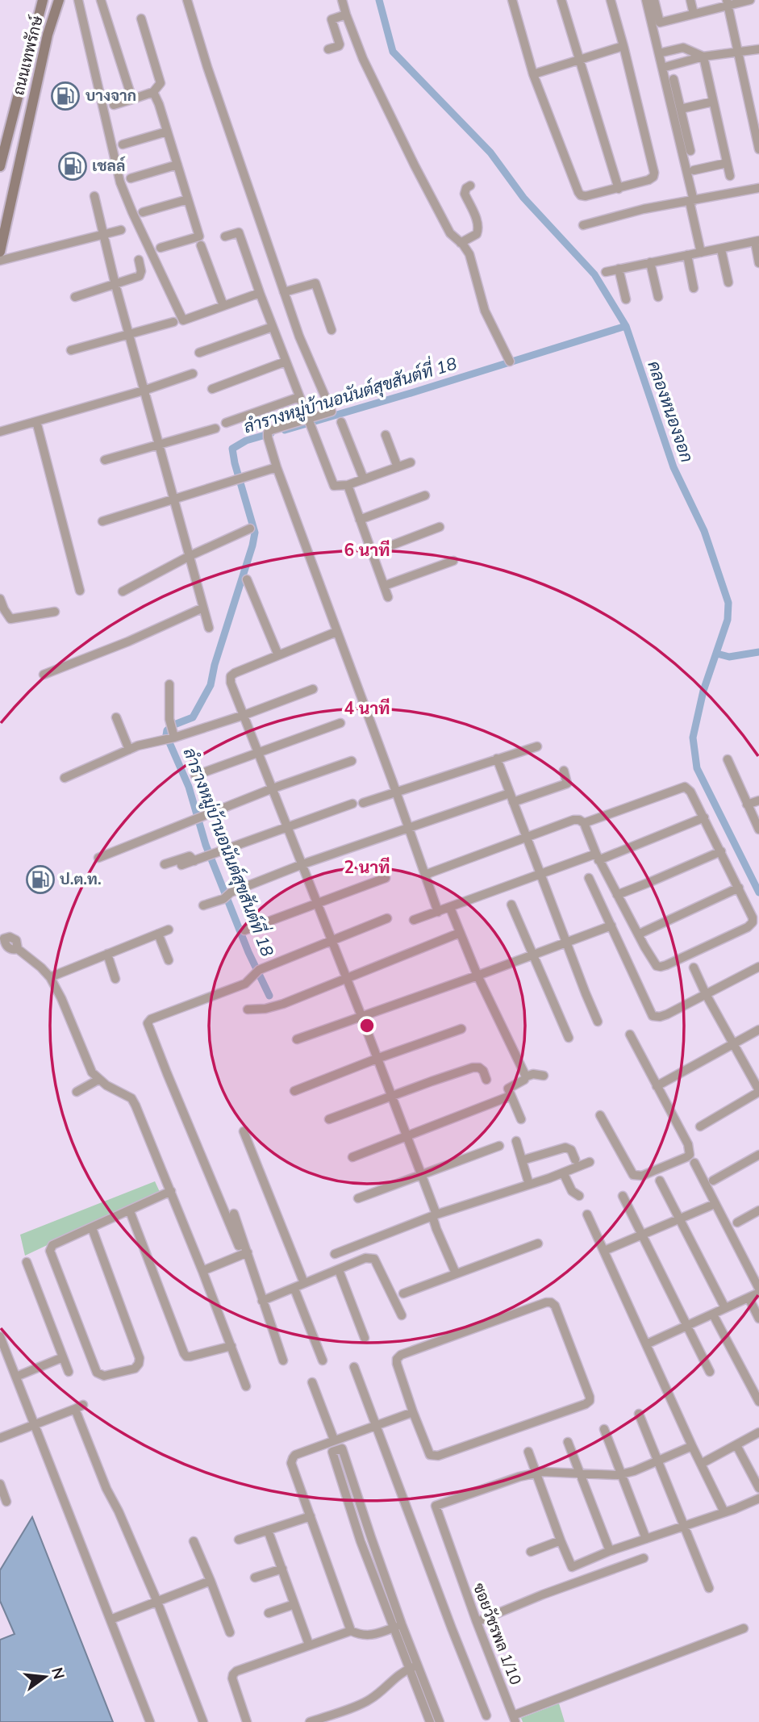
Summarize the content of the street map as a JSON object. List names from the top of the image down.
{
  "streets": {
    "main road": ["ถนนเทพรักษ์"],
    "street": ["ซอยวัชรพล 1/10"]
  },
  "water": ["ลำรางหมู่บ้านอนันต์สุขสันต์ที่ 18", "คลองหนองจอก"],
  "places": {
    "fuel station": ["บางจาก", "เชลล์", "ป.ต.ท."]
  },
  "north": "right",
  "rings": ["6 นาที", "4 นาที", "2 นาที"]
}
